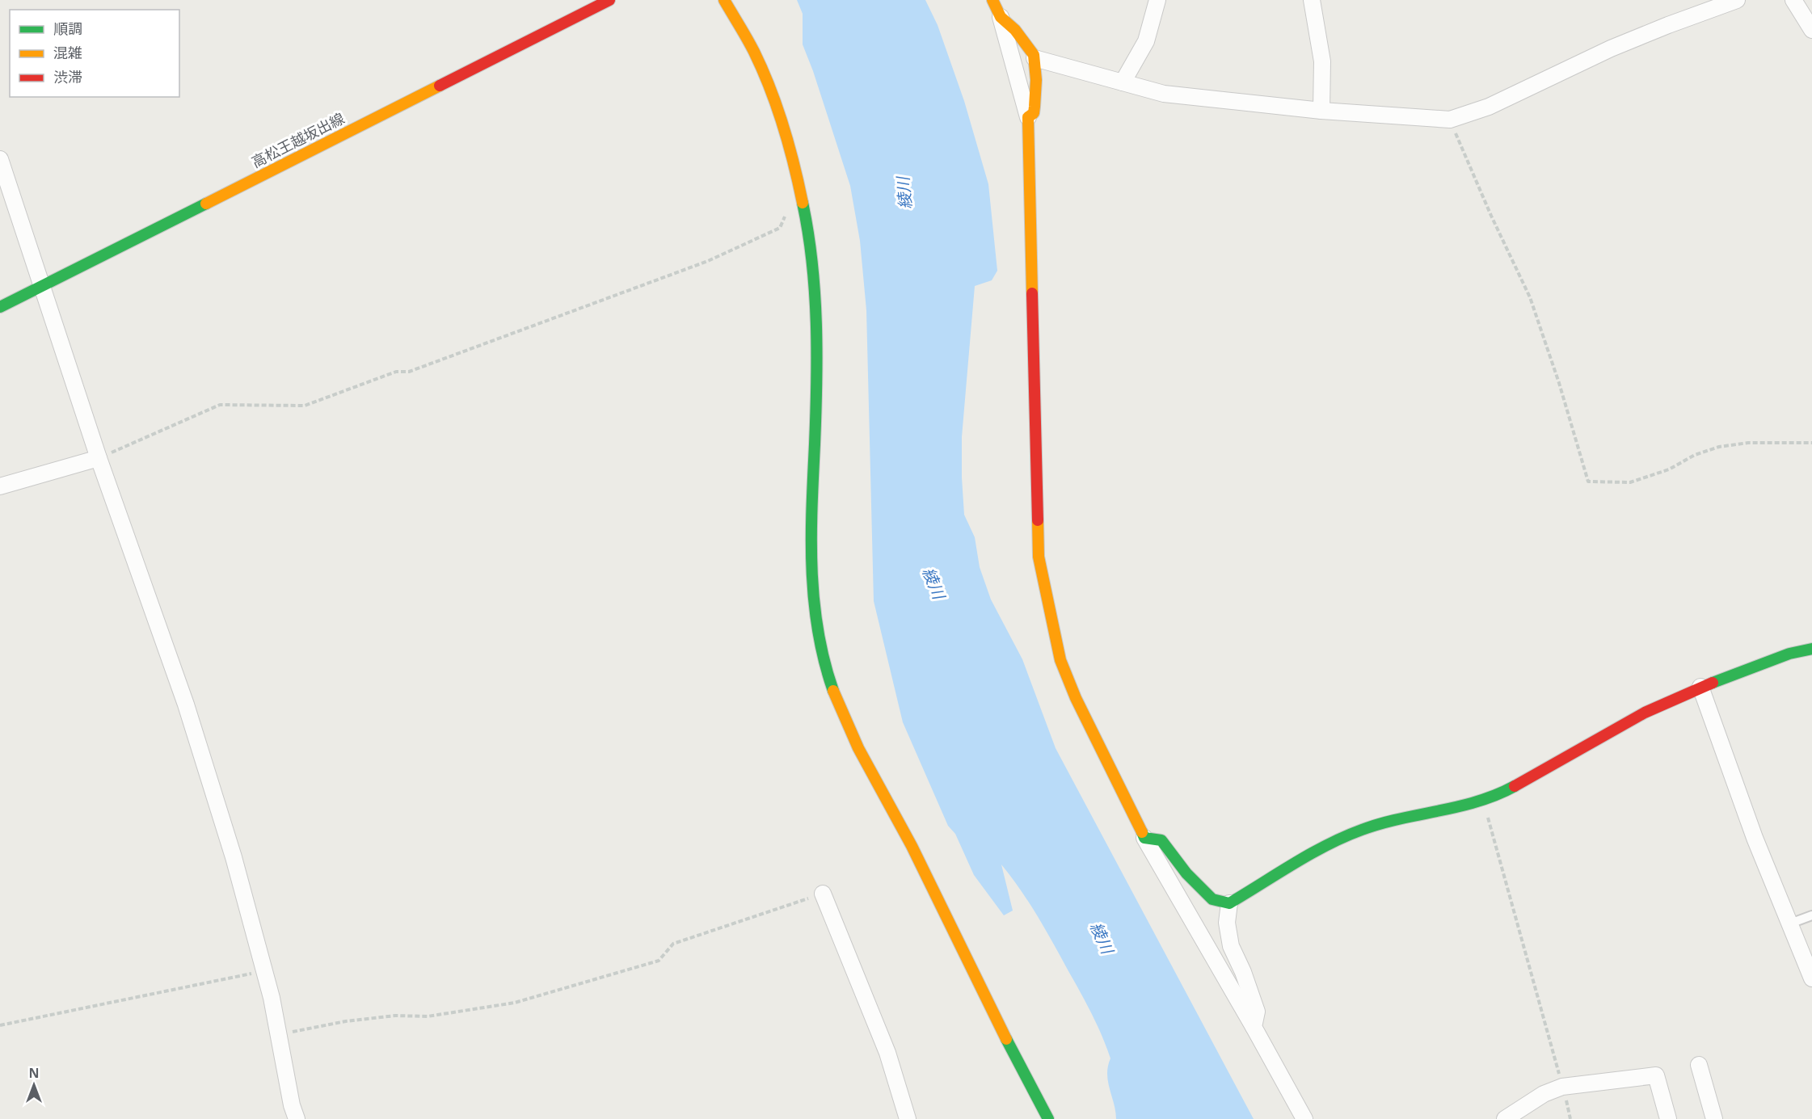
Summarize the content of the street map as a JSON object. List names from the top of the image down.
{
  "streets": {
    "street": ["高松王越坂出線"]
  },
  "water": ["綾川"],
  "legend": ["順調", "混雑", "渋滞"],
  "north": "top"
}
